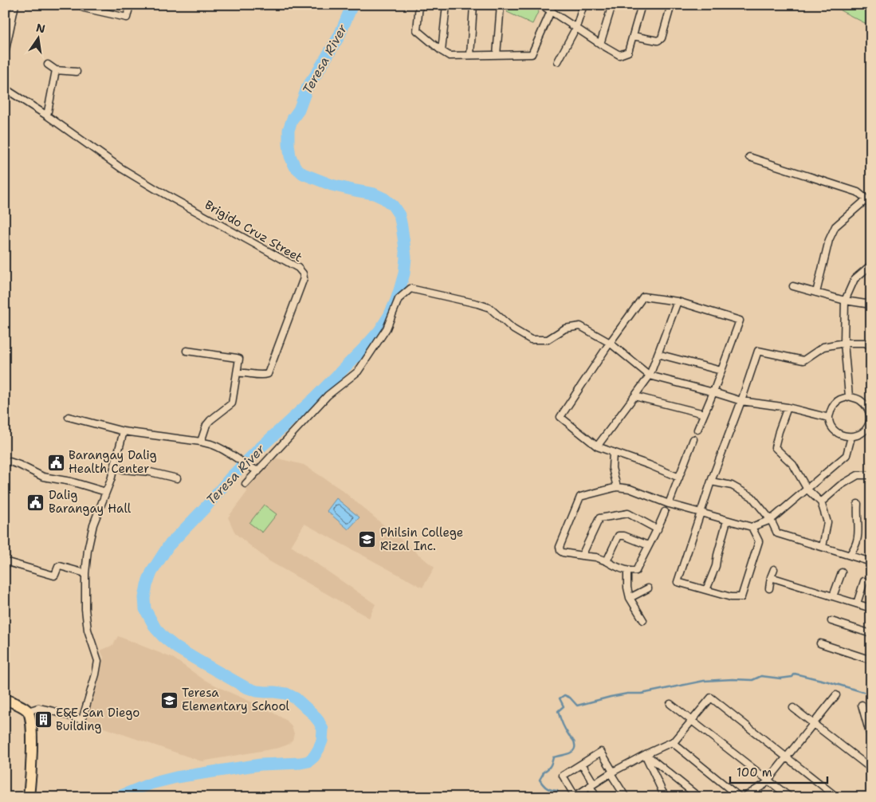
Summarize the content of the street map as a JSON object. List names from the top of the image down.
{
  "streets": {
    "street": ["Brigido Cruz Street"]
  },
  "water": ["Teresa River"],
  "places": {
    "public building": ["Barangay Dalig Health Center", "Dalig Barangay Hall"],
    "school or university": ["Philsin College Rizal Inc.", "Teresa Elementary School"],
    "building": ["E&E San Diego Building"]
  },
  "scale_bar": "100 m",
  "north": "top"
}
